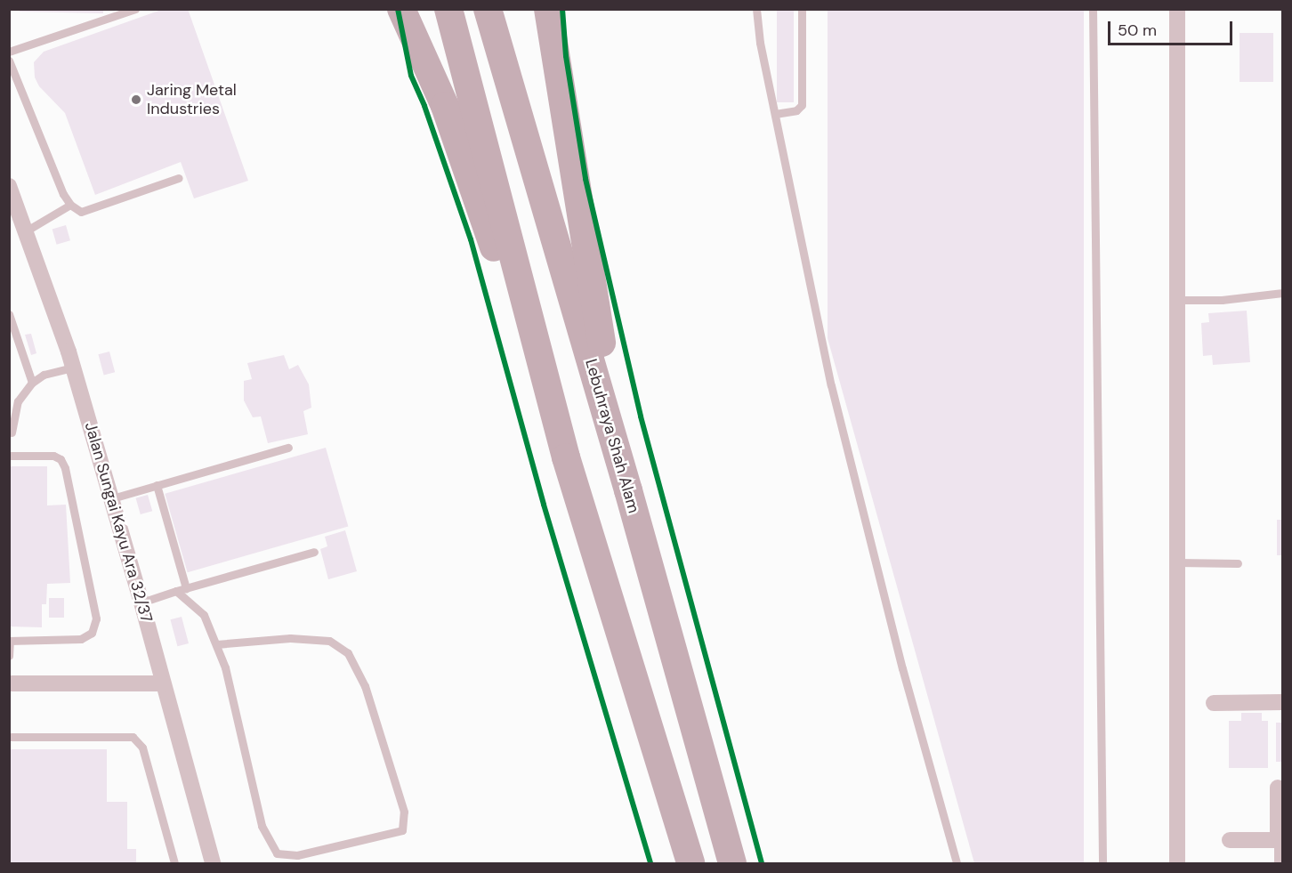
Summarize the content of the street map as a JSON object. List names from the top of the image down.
{
  "streets": {
    "highway": ["Lebuhraya Shah Alam"],
    "street": ["Jalan Sungai Kayu Ara 32/37"]
  },
  "places": ["Jaring Metal Industries"],
  "scale_bar": "50 m"
}
